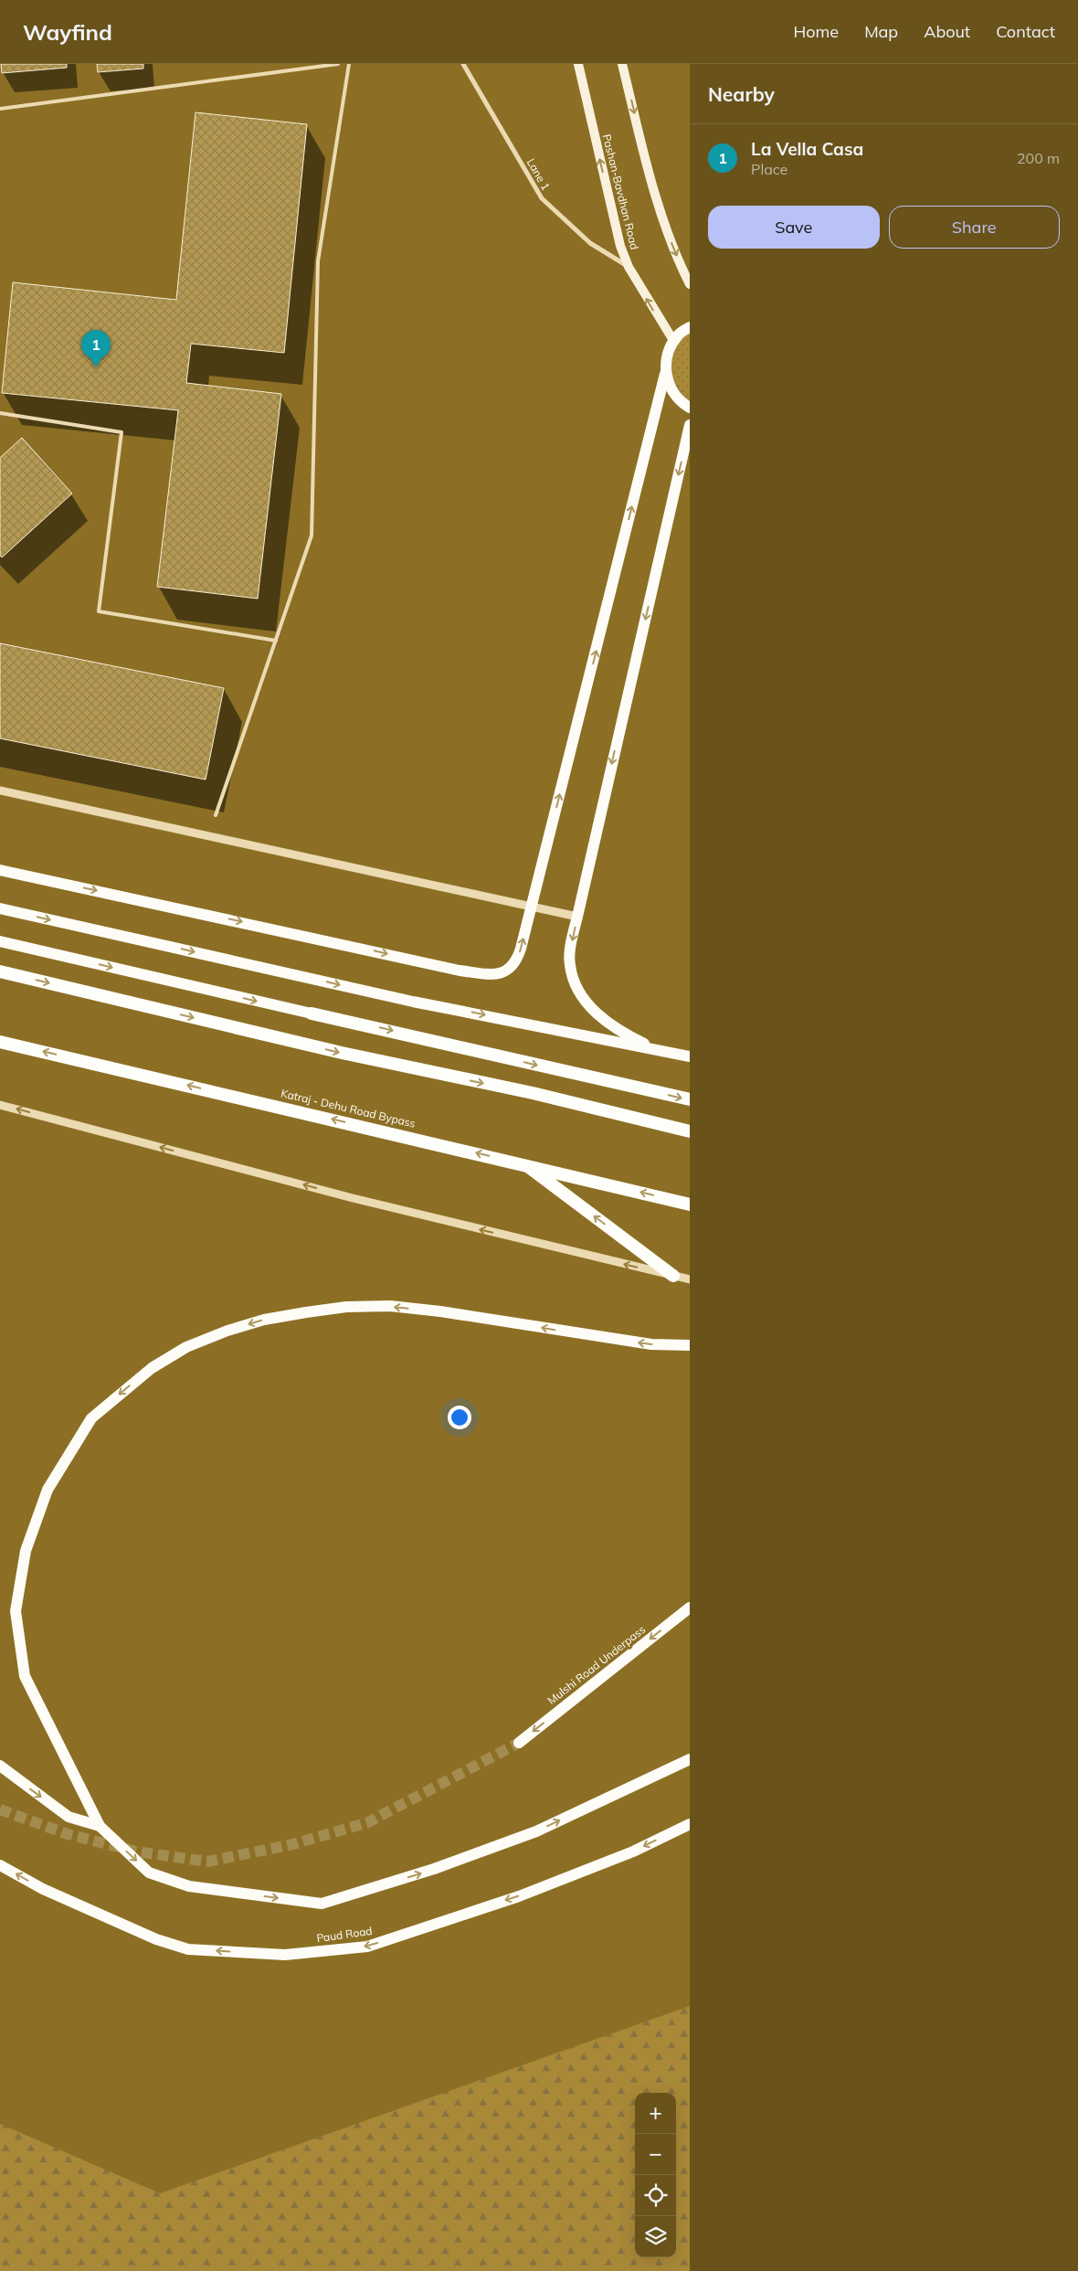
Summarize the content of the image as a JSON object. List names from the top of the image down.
{
  "streets": {
    "highway": ["Katraj - Dehu Road Bypass"],
    "main road": ["Pashan-Bavdhan Road", "Mulshi Road Underpass", "Paud Road"],
    "street": ["Lane 1"]
  },
  "crossings": [
    ["Lane 1", "Pashan-Bavdhan Road"]
  ],
  "one_way": ["Mulshi Road Underpass"],
  "page": {
    "header": "Wayfind",
    "nav": [
      "Home",
      "Map",
      "About",
      "Contact"
    ],
    "heading": "Nearby",
    "list": [
      {
        "mark": "1",
        "name": "La Vella Casa",
        "note": "Place",
        "value": "200 m"
      }
    ],
    "buttons": ["Save", "Share"],
    "pins": "1",
    "map_buttons": ["+", "−"]
  }
}
